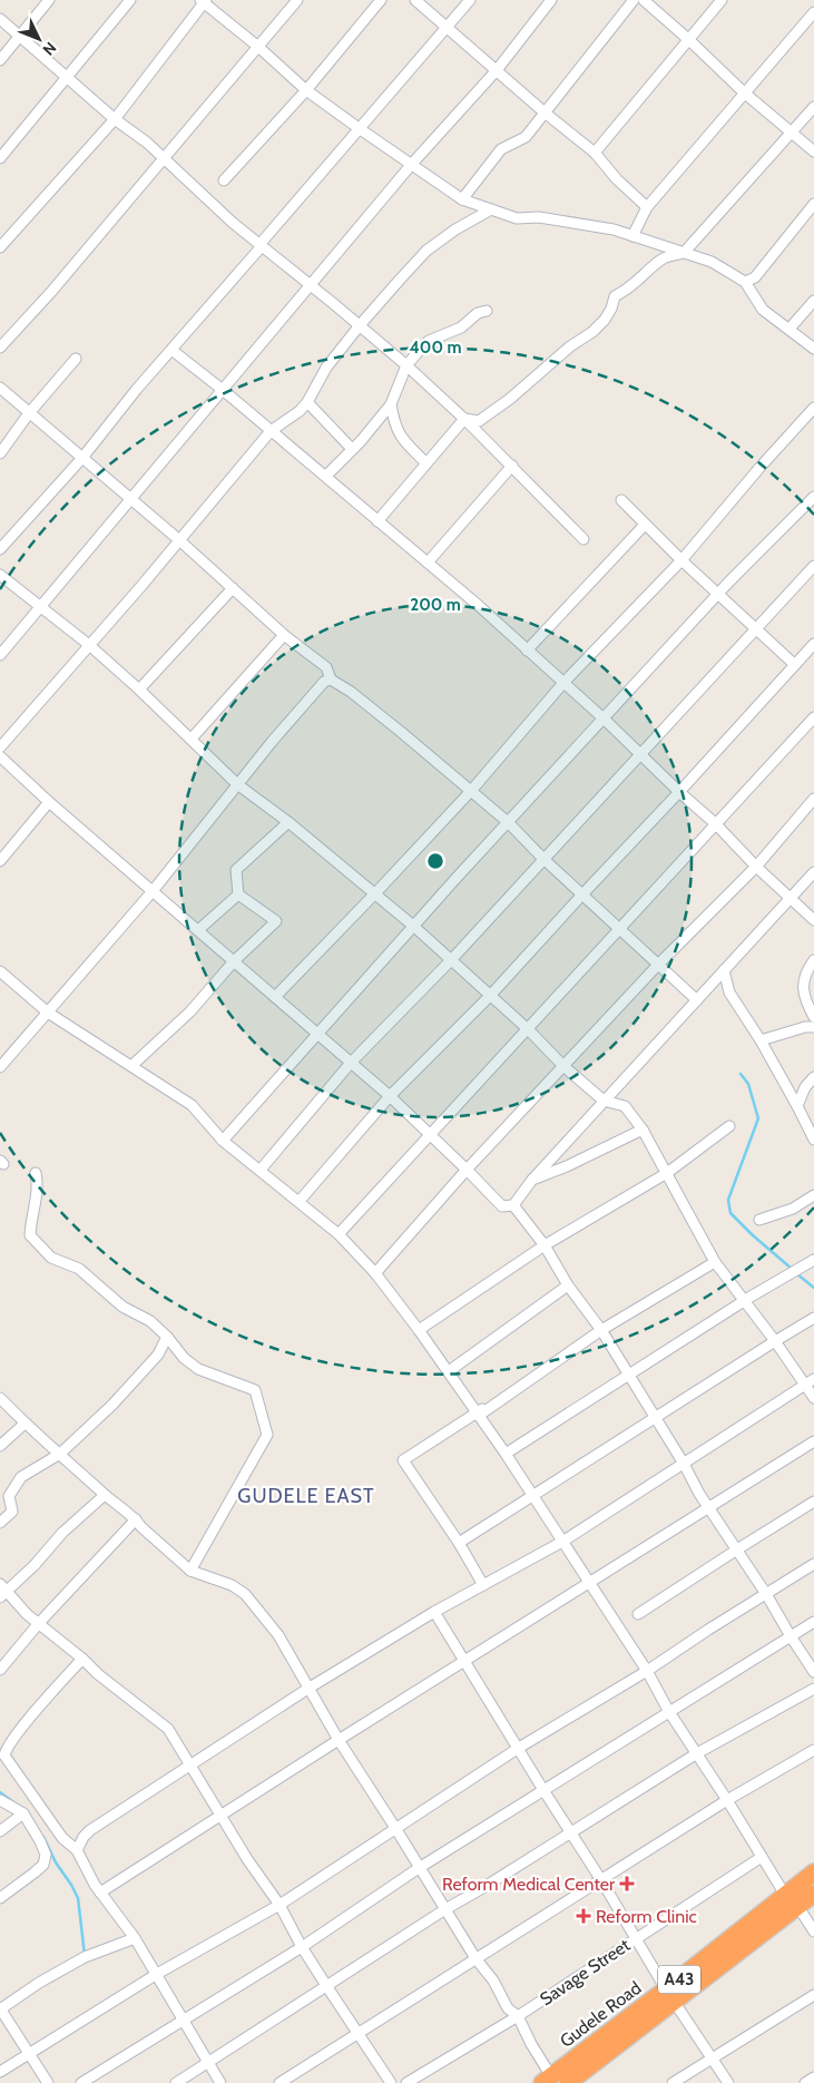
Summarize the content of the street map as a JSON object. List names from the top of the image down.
{
  "streets": {
    "highway": ["A43", "Gudele Road"],
    "street": ["Savage Street"]
  },
  "districts": ["GUDELE EAST"],
  "places": {
    "health": ["Reform Medical Center", "Reform Clinic"]
  },
  "north": "bottom right",
  "rings": ["400 m", "200 m"]
}
